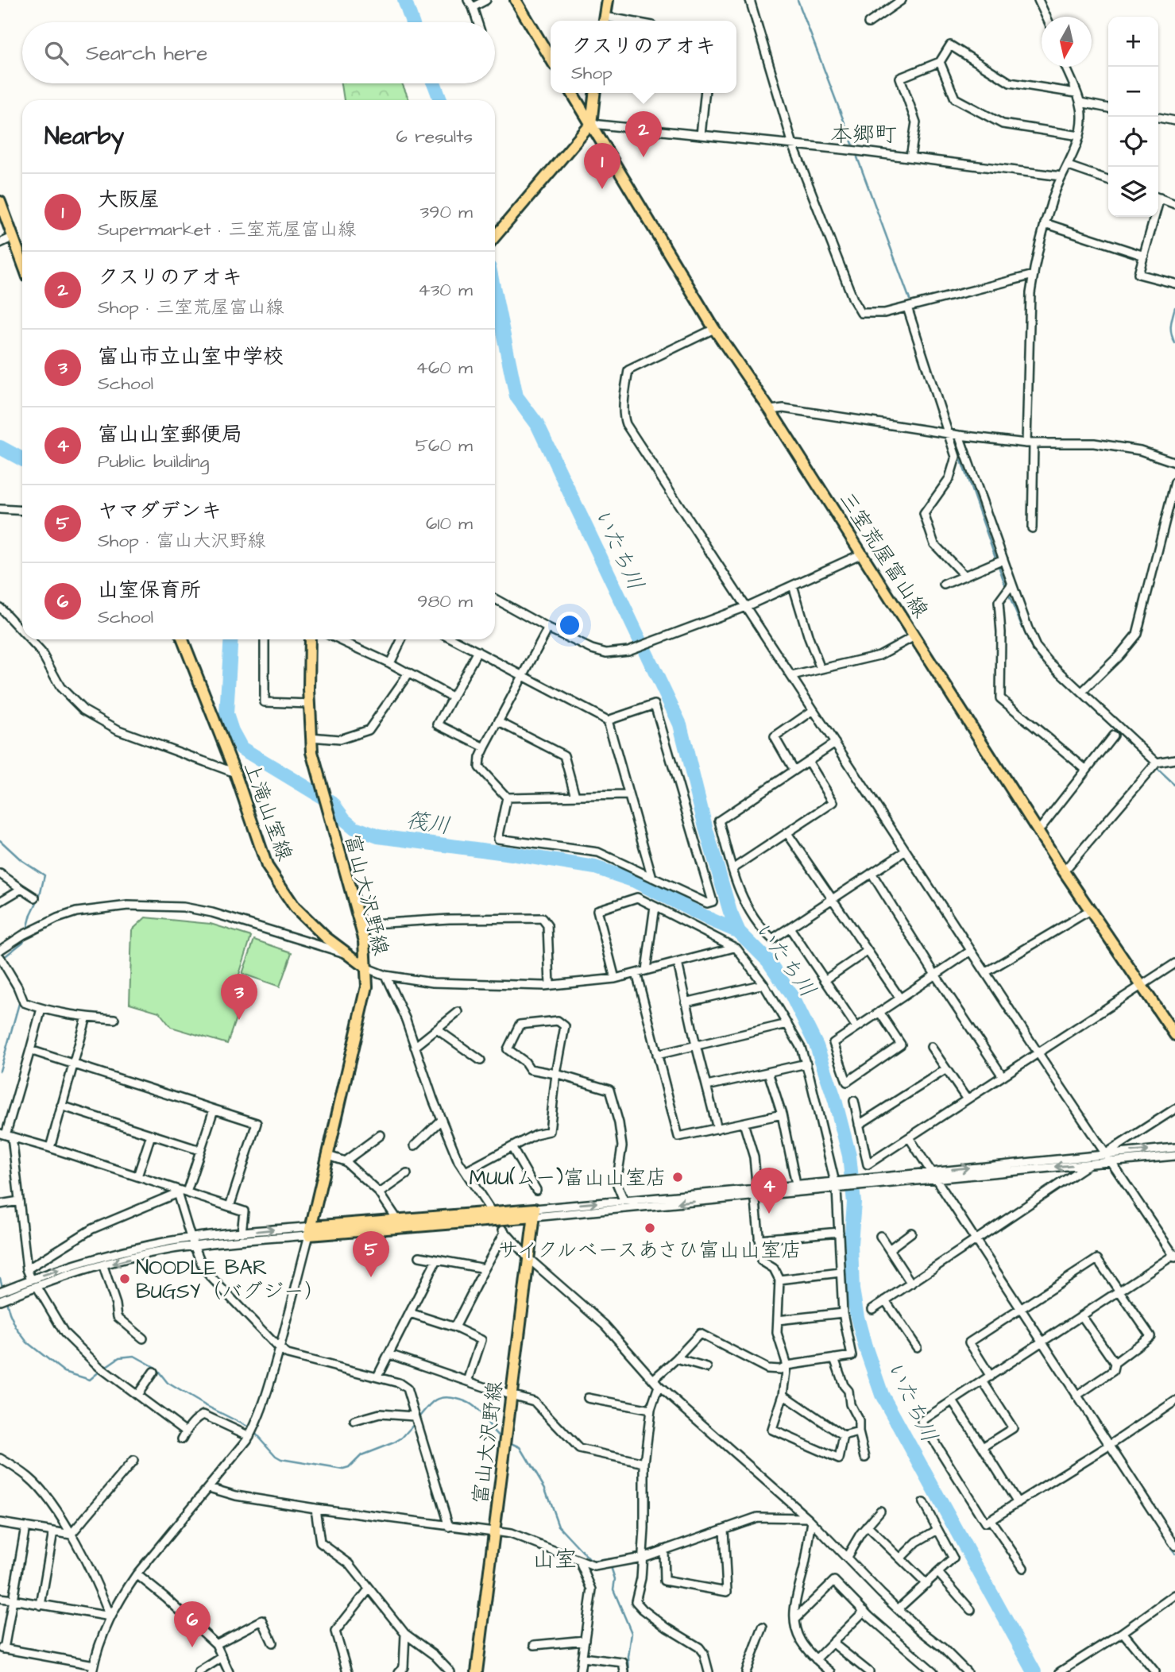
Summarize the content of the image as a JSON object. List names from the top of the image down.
{
  "streets": {
    "main road": ["三室荒屋富山線", "上滝山室線", "富山大沢野線"]
  },
  "crossings": [
    ["上滝山室線", "富山大沢野線"]
  ],
  "districts": ["本郷町", "山室"],
  "water": ["いたち川", "筏川"],
  "places": ["MUU(ムー)富山山室店", "サイクルベースあさひ富山山室店", "NOODLE BAR BUGSY（バグジー）"],
  "north": "bottom",
  "page": {
    "map_buttons": ["+", "−"],
    "popup": ["クスリのアオキ", "Shop"],
    "search": "Search here",
    "heading": ["Nearby", "6 results"],
    "pins": [
      "2",
      "1",
      "3",
      "4",
      "5",
      "6"
    ],
    "list": [
      {
        "mark": "1",
        "name": "大阪屋",
        "note": "Supermarket · 三室荒屋富山線",
        "value": "390 m"
      },
      {
        "mark": "2",
        "name": "クスリのアオキ",
        "note": "Shop · 三室荒屋富山線",
        "value": "430 m"
      },
      {
        "mark": "3",
        "name": "富山市立山室中学校",
        "note": "School",
        "value": "460 m"
      },
      {
        "mark": "4",
        "name": "富山山室郵便局",
        "note": "Public building",
        "value": "560 m"
      },
      {
        "mark": "5",
        "name": "ヤマダデンキ",
        "note": "Shop · 富山大沢野線",
        "value": "610 m"
      },
      {
        "mark": "6",
        "name": "山室保育所",
        "note": "School",
        "value": "980 m"
      }
    ]
  }
}
